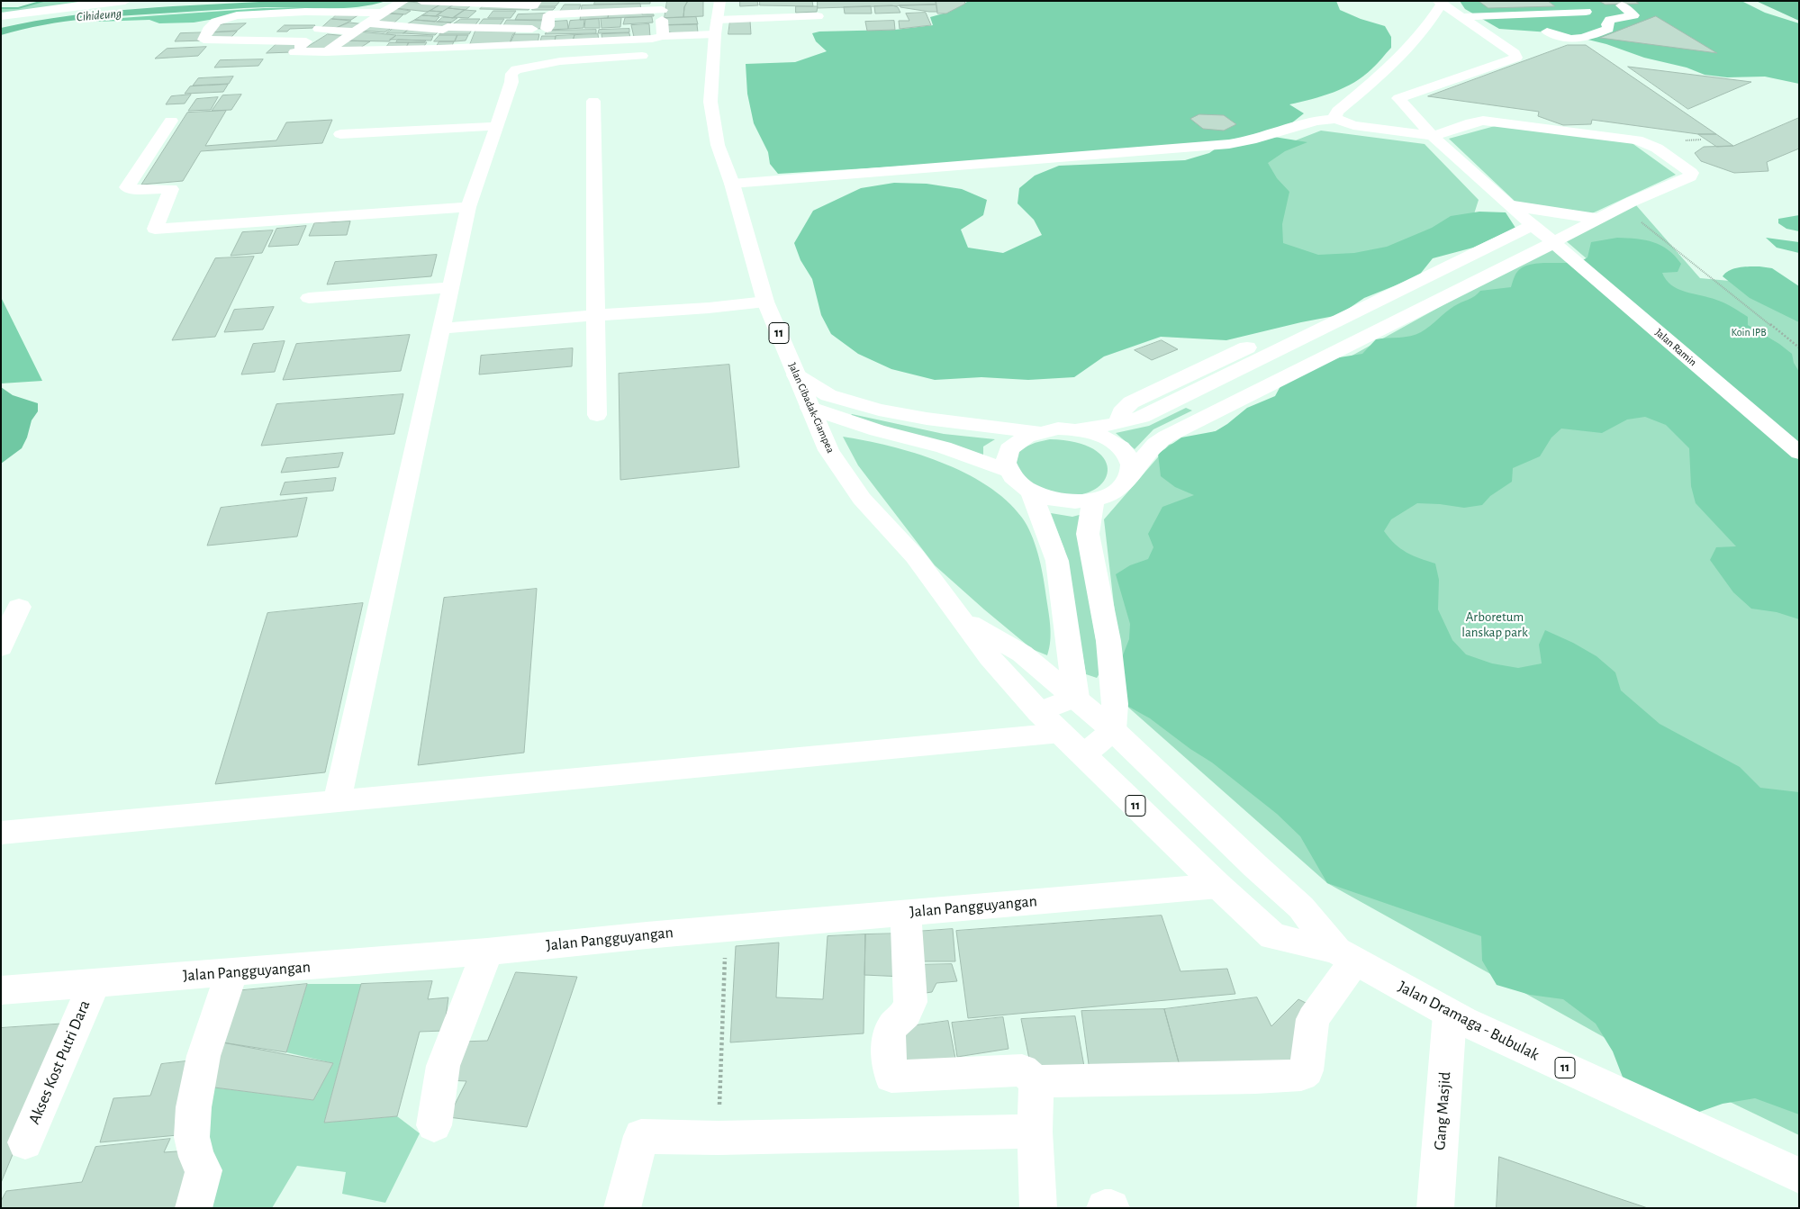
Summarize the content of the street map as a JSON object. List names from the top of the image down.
{
  "streets": {
    "main road": [
      "11",
      "Jalan Ramin",
      "Jalan Cibadak-Ciampea",
      "Jalan Pangguyangan",
      "Jalan Dramaga - Bubulak",
      "Akses Kost Putri Dara",
      "Gang Masjid"
    ]
  },
  "crossings": [
    ["11", "Jalan Cibadak-Ciampea"],
    ["11", "Jalan Pangguyangan"],
    ["11", "Jalan Dramaga - Bubulak"],
    ["Jalan Pangguyangan", "Akses Kost Putri Dara"],
    ["Jalan Dramaga - Bubulak", "Gang Masjid"]
  ],
  "water": ["Cihideung"],
  "parks": ["Koin IPB", "Arboretum lanskap park"]
}
